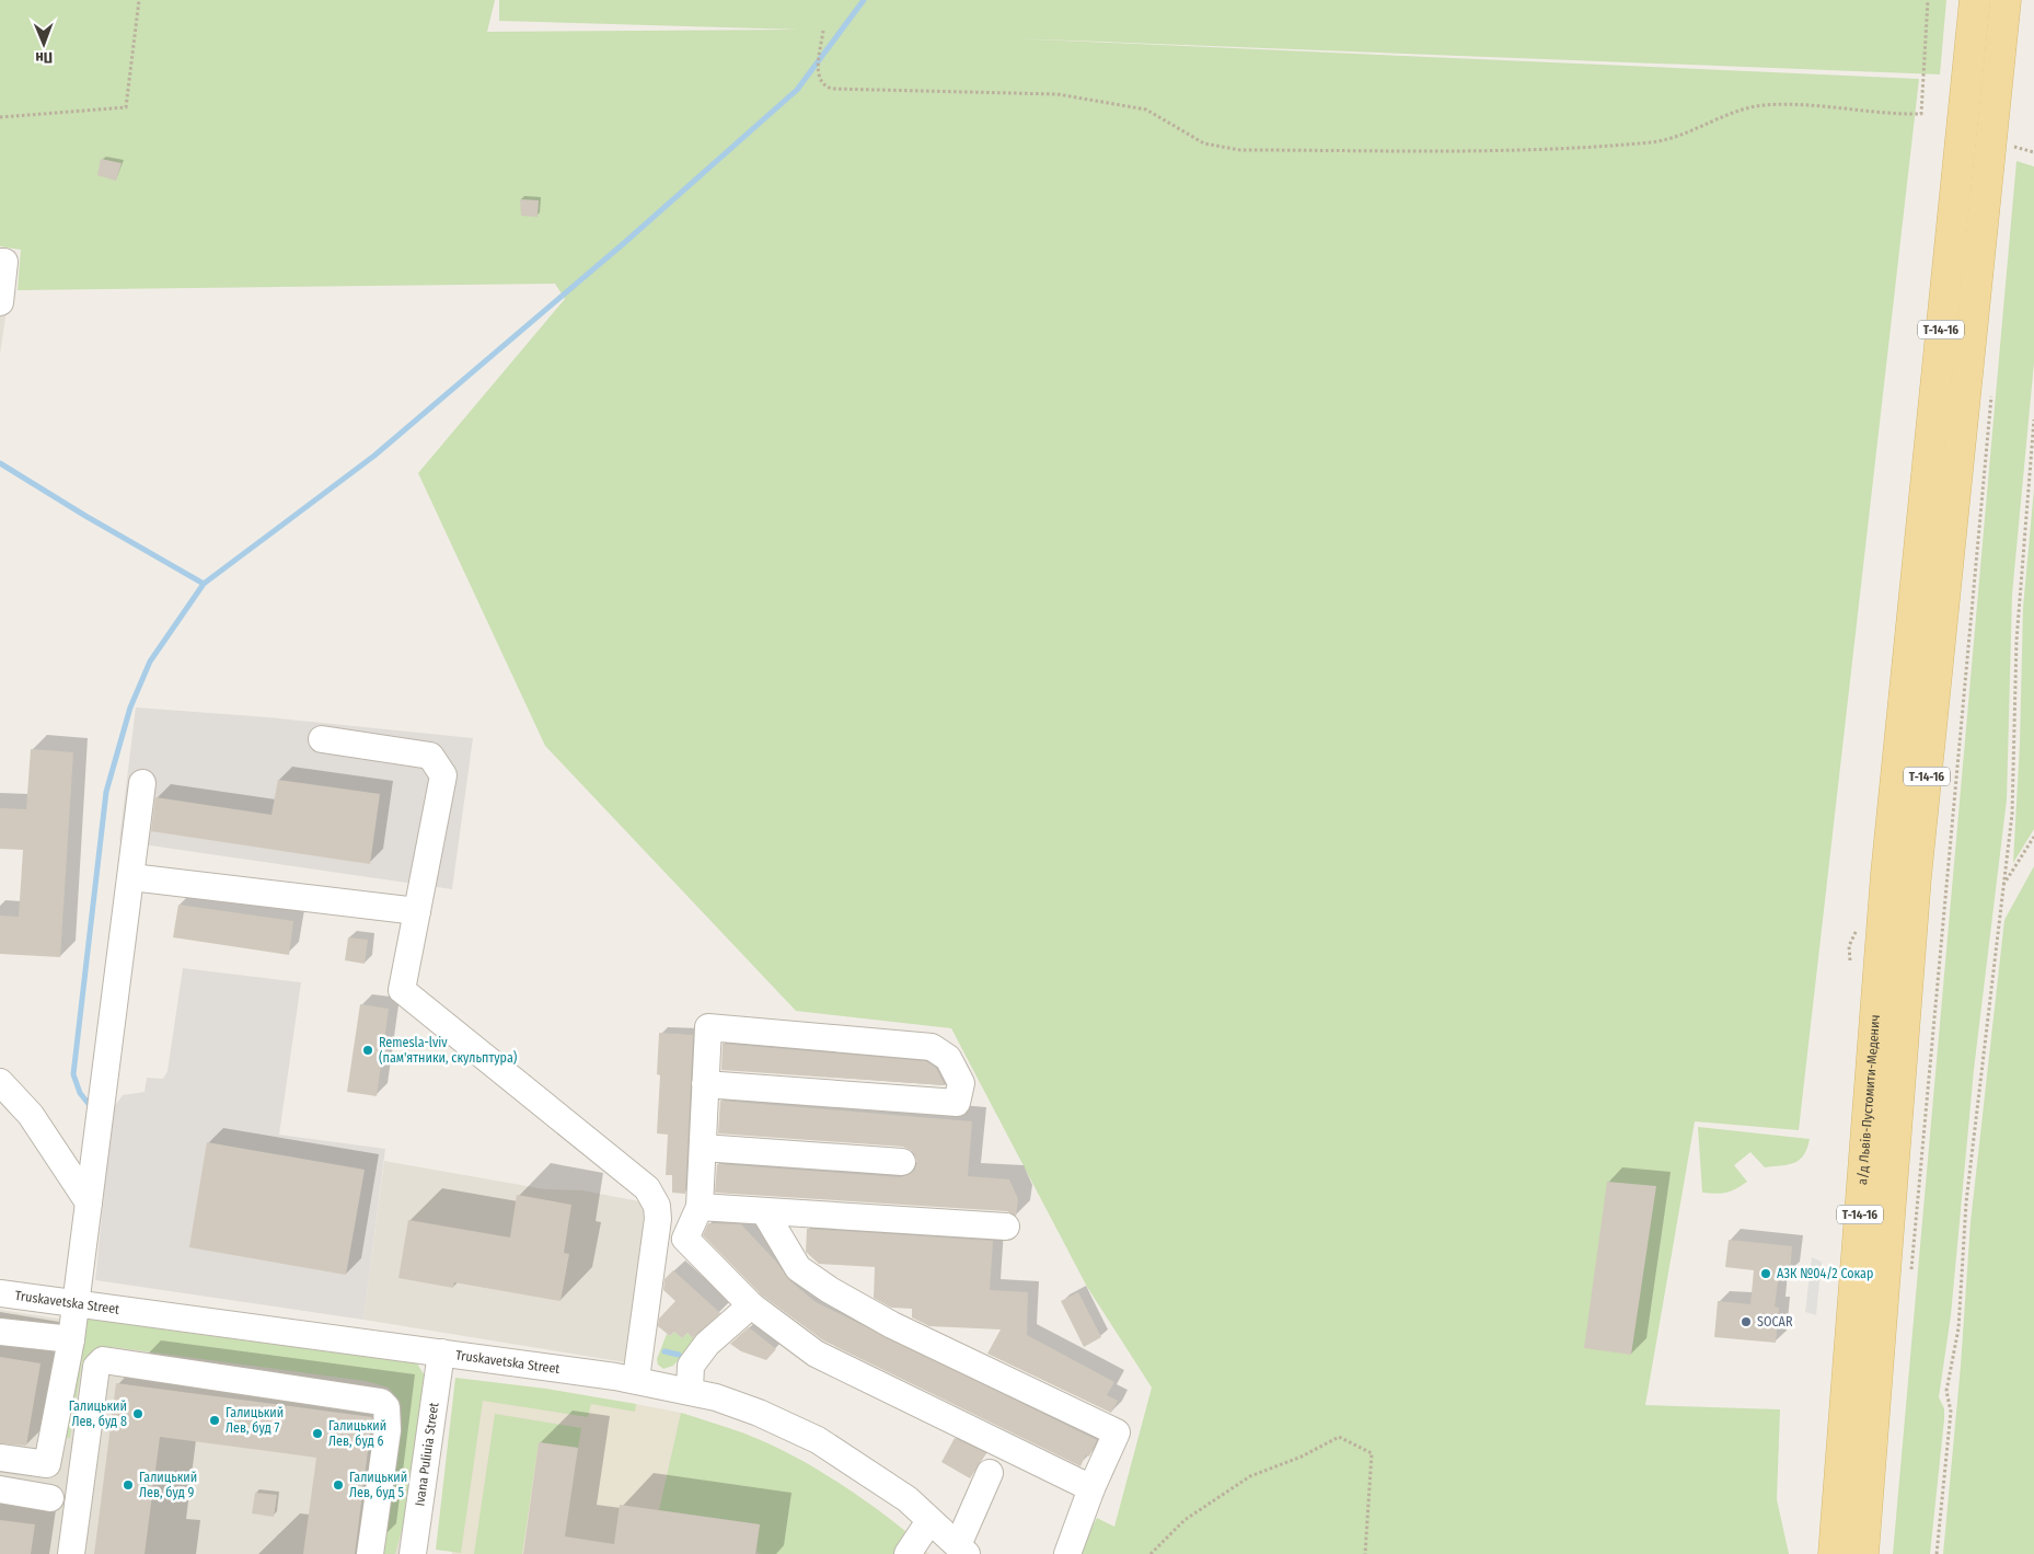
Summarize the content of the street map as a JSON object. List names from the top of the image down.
{
  "streets": {
    "main road": ["Т-14-16", "а/д Львів-Пустомити-Меденич"],
    "street": ["Truskavetska Street", "Ivana Puliuia Street"]
  },
  "crossings": [
    ["Truskavetska Street", "Ivana Puliuia Street"]
  ],
  "places": [
    "Remesla-lviv (пам'ятники, скульптура)",
    "АЗК №04/2 Сокар",
    "SOCAR",
    "Галицький Лев, буд 8",
    "Галицький Лев, буд 7",
    "Галицький Лев, буд 6",
    "Галицький Лев, буд 9",
    "Галицький Лев, буд 5"
  ],
  "north": "bottom"
}
